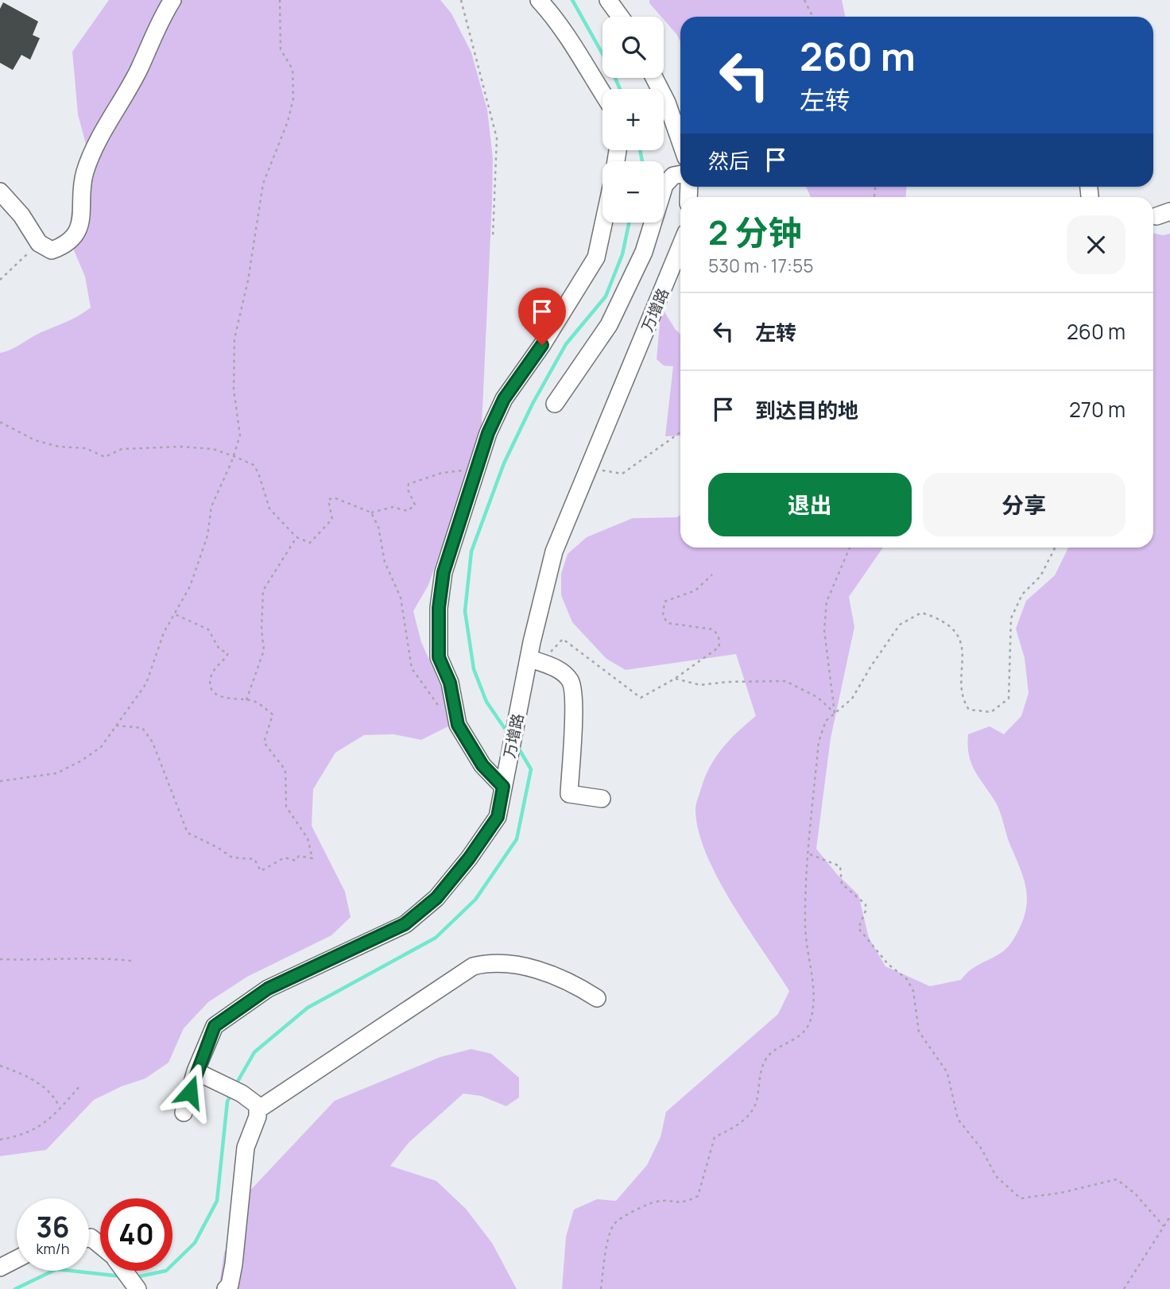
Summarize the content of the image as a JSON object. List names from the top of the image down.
{
  "streets": {
    "street": ["万增路"]
  },
  "page": {
    "map_buttons": ["+", "−"],
    "turn": ["260 m", "左转"],
    "then": "然后",
    "heading": ["2 分钟", "530 m · 17:55"],
    "list": [
      {
        "name": "左转",
        "value": "260 m"
      },
      {
        "name": "到达目的地",
        "value": "270 m"
      }
    ],
    "buttons": ["退出", "分享"],
    "speed": "36 km/h",
    "limit": "40"
  }
}
